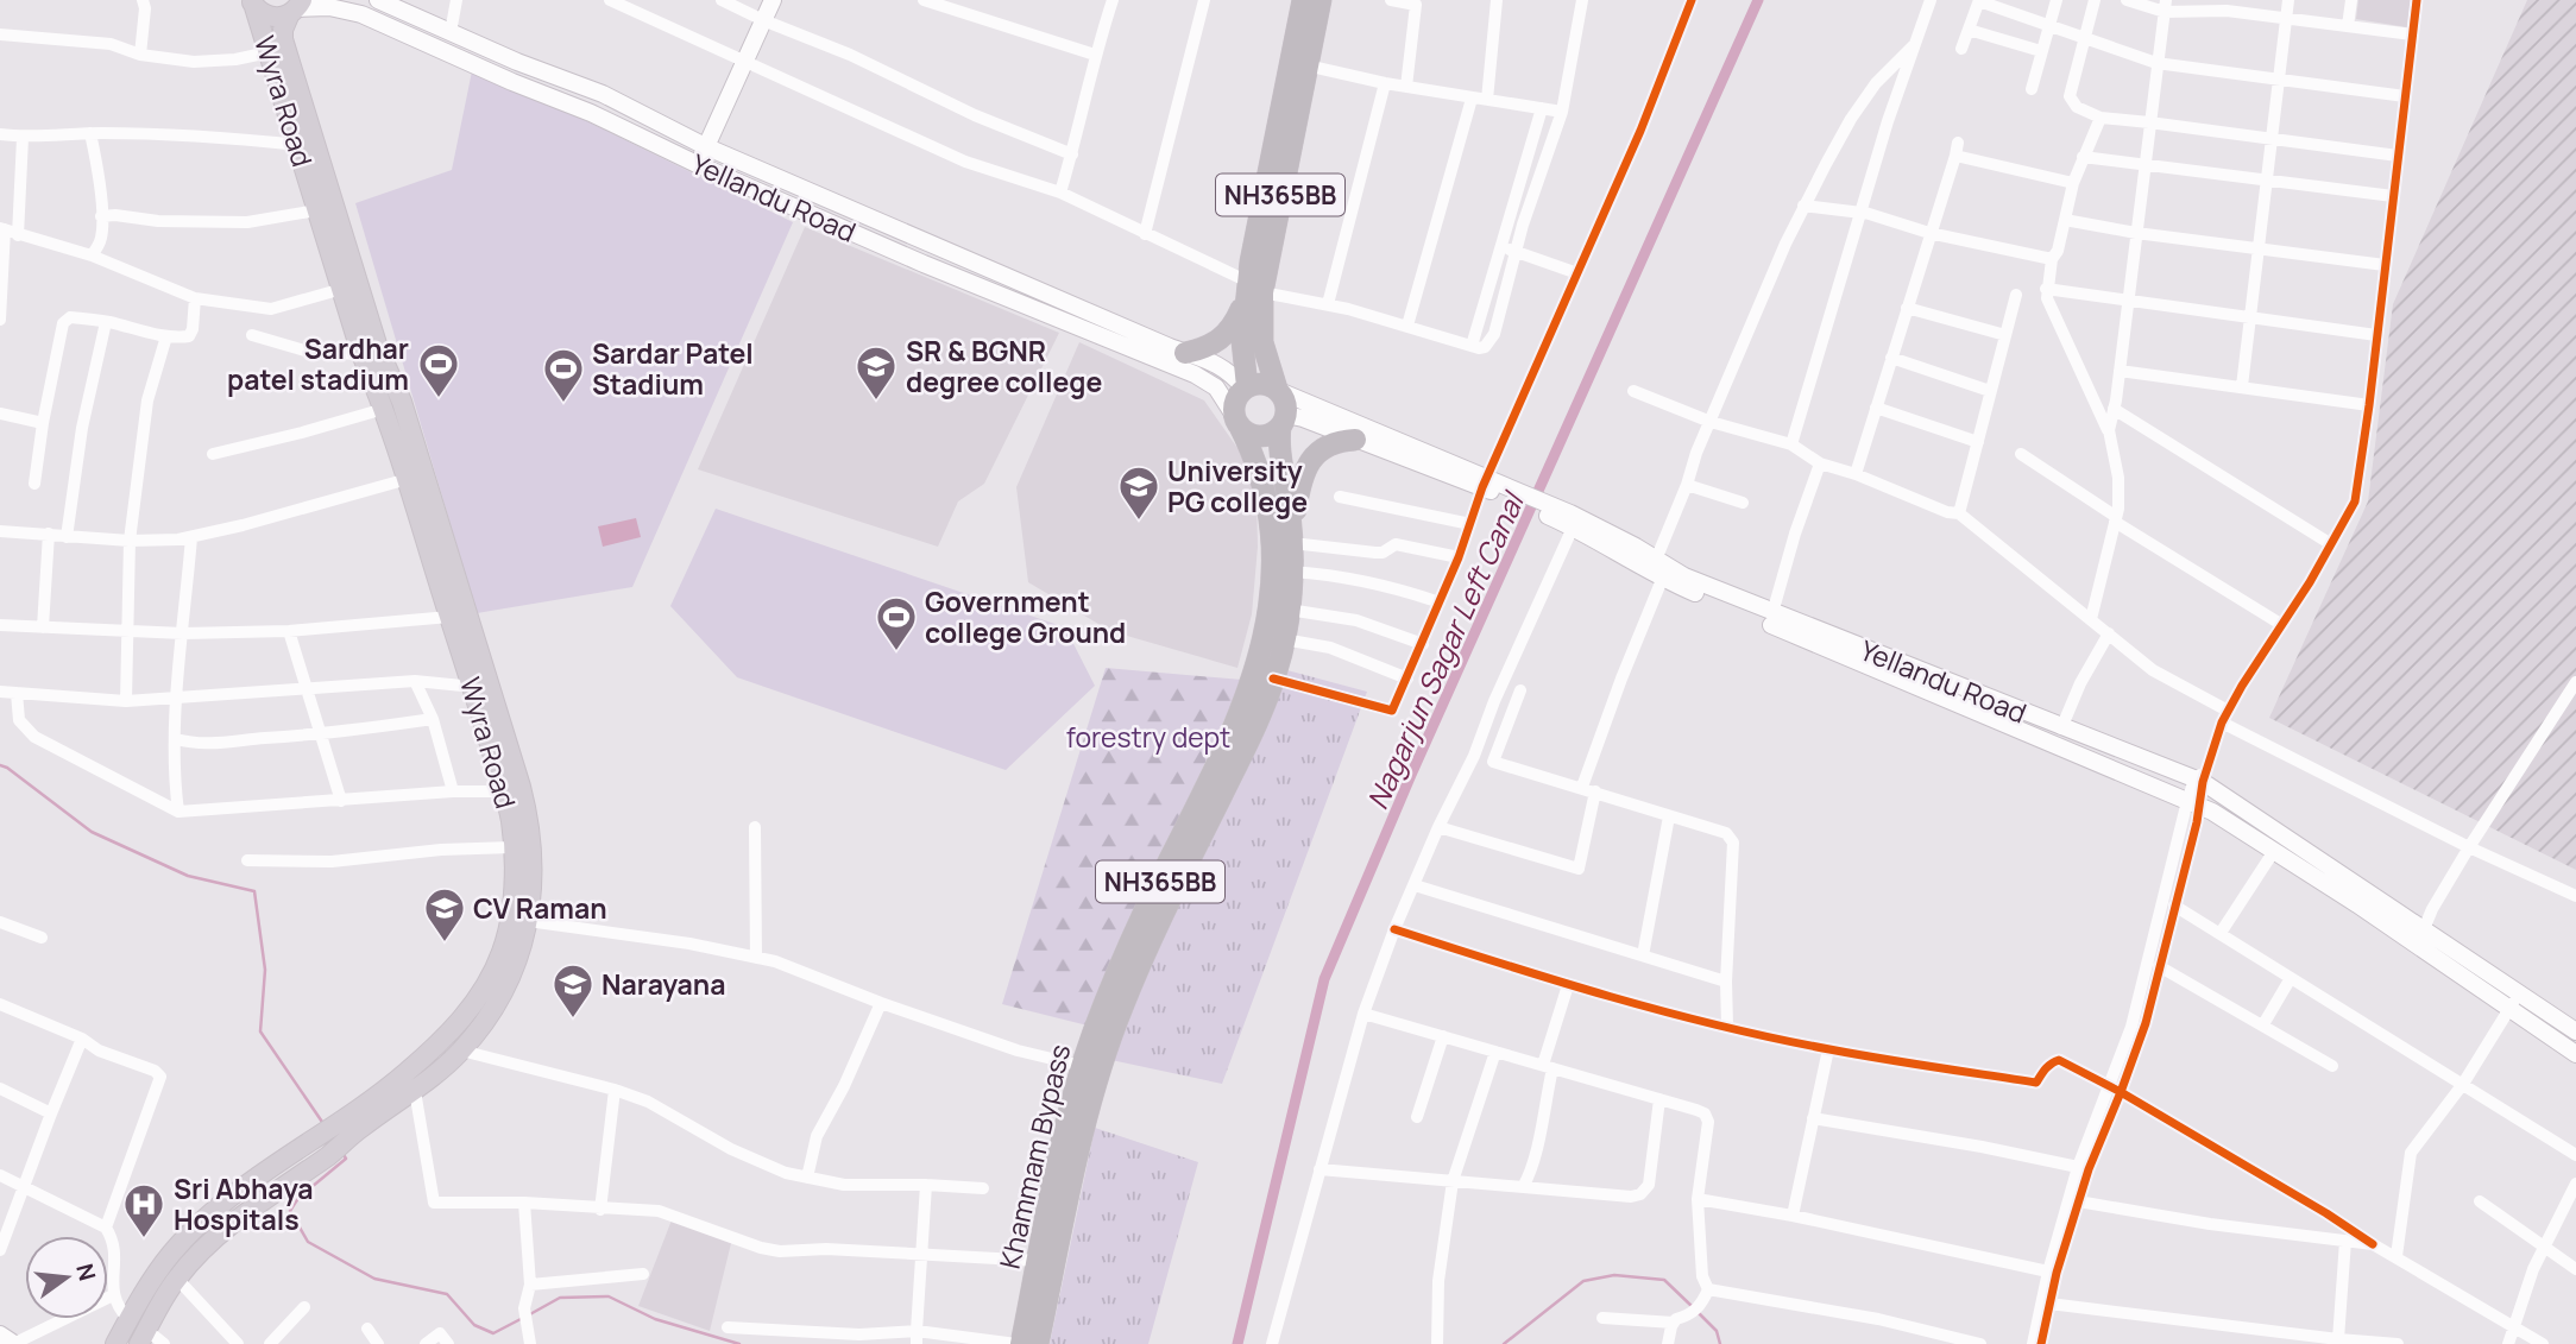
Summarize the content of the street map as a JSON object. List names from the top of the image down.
{
  "streets": {
    "highway": ["NH365BB", "Khammam Bypass"],
    "main road": ["Wyra Road", "Yellandu Road"]
  },
  "crossings": [
    ["Wyra Road", "Yellandu Road"],
    ["NH365BB", "Yellandu Road"],
    ["NH365BB", "Khammam Bypass"],
    ["Yellandu Road", "Khammam Bypass"]
  ],
  "water": ["Nagarjun Sagar Left Canal"],
  "parks": ["forestry dept"],
  "places": {
    "sports": ["Sardhar patel stadium", "Sardar Patel Stadium", "Government college Ground"],
    "school or university": [
      "SR & BGNR degree college",
      "University PG college",
      "CV Raman",
      "Narayana"
    ],
    "hospital": ["Sri Abhaya Hospitals"]
  },
  "north": "right"
}
